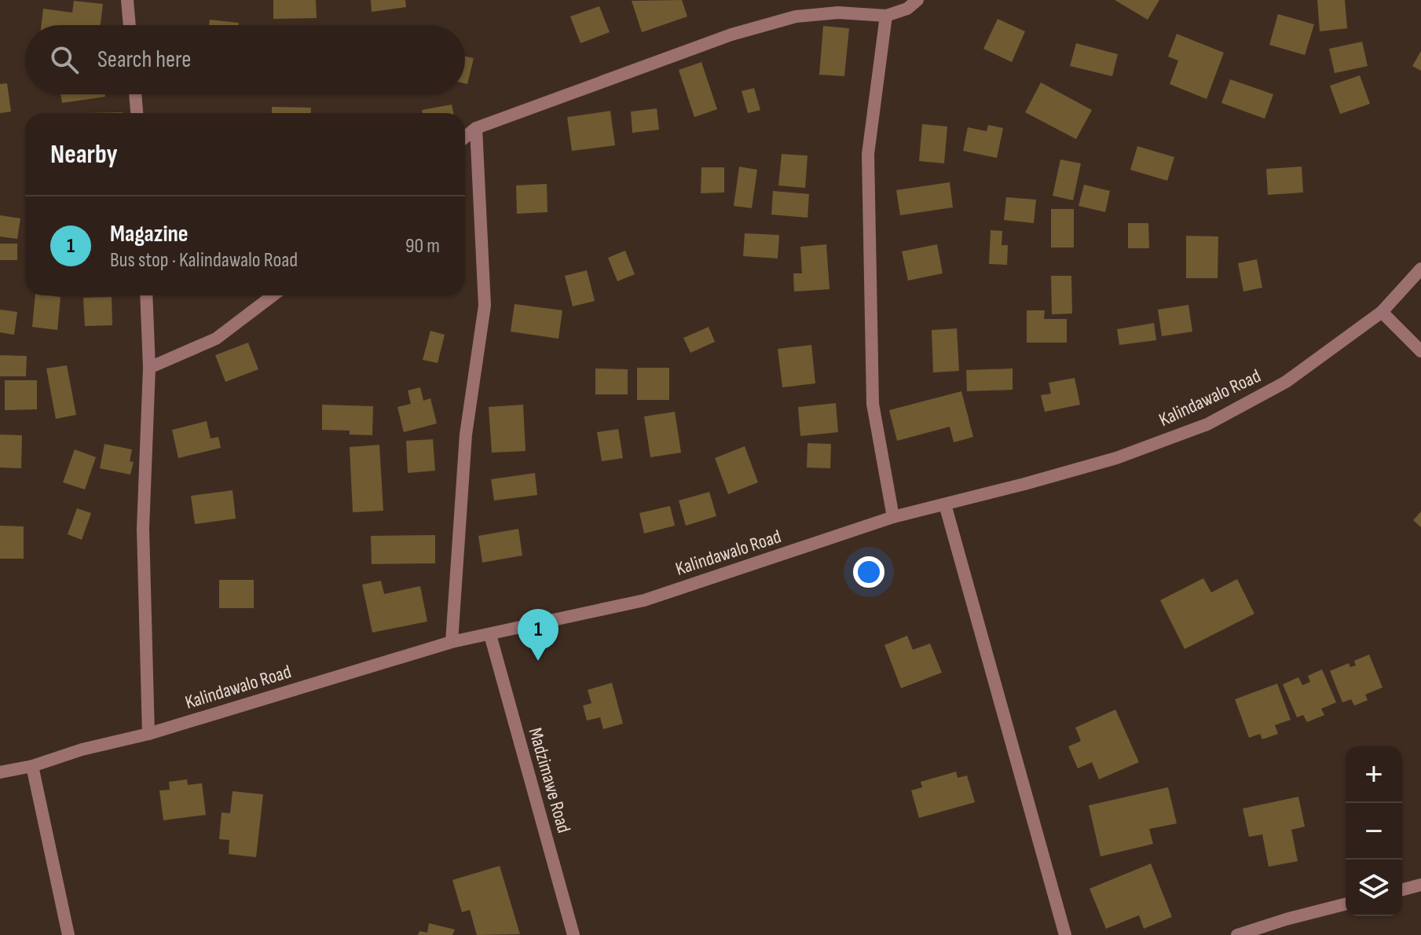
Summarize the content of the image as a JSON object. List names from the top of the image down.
{
  "streets": {
    "street": ["Kalindawalo Road", "Madzimawe Road"]
  },
  "crossings": [
    ["Kalindawalo Road", "Madzimawe Road"]
  ],
  "page": {
    "search": "Search here",
    "heading": "Nearby",
    "list": [
      {
        "mark": "1",
        "name": "Magazine",
        "note": "Bus stop · Kalindawalo Road",
        "value": "90 m"
      }
    ],
    "pins": "1",
    "map_buttons": ["+", "−"]
  }
}
